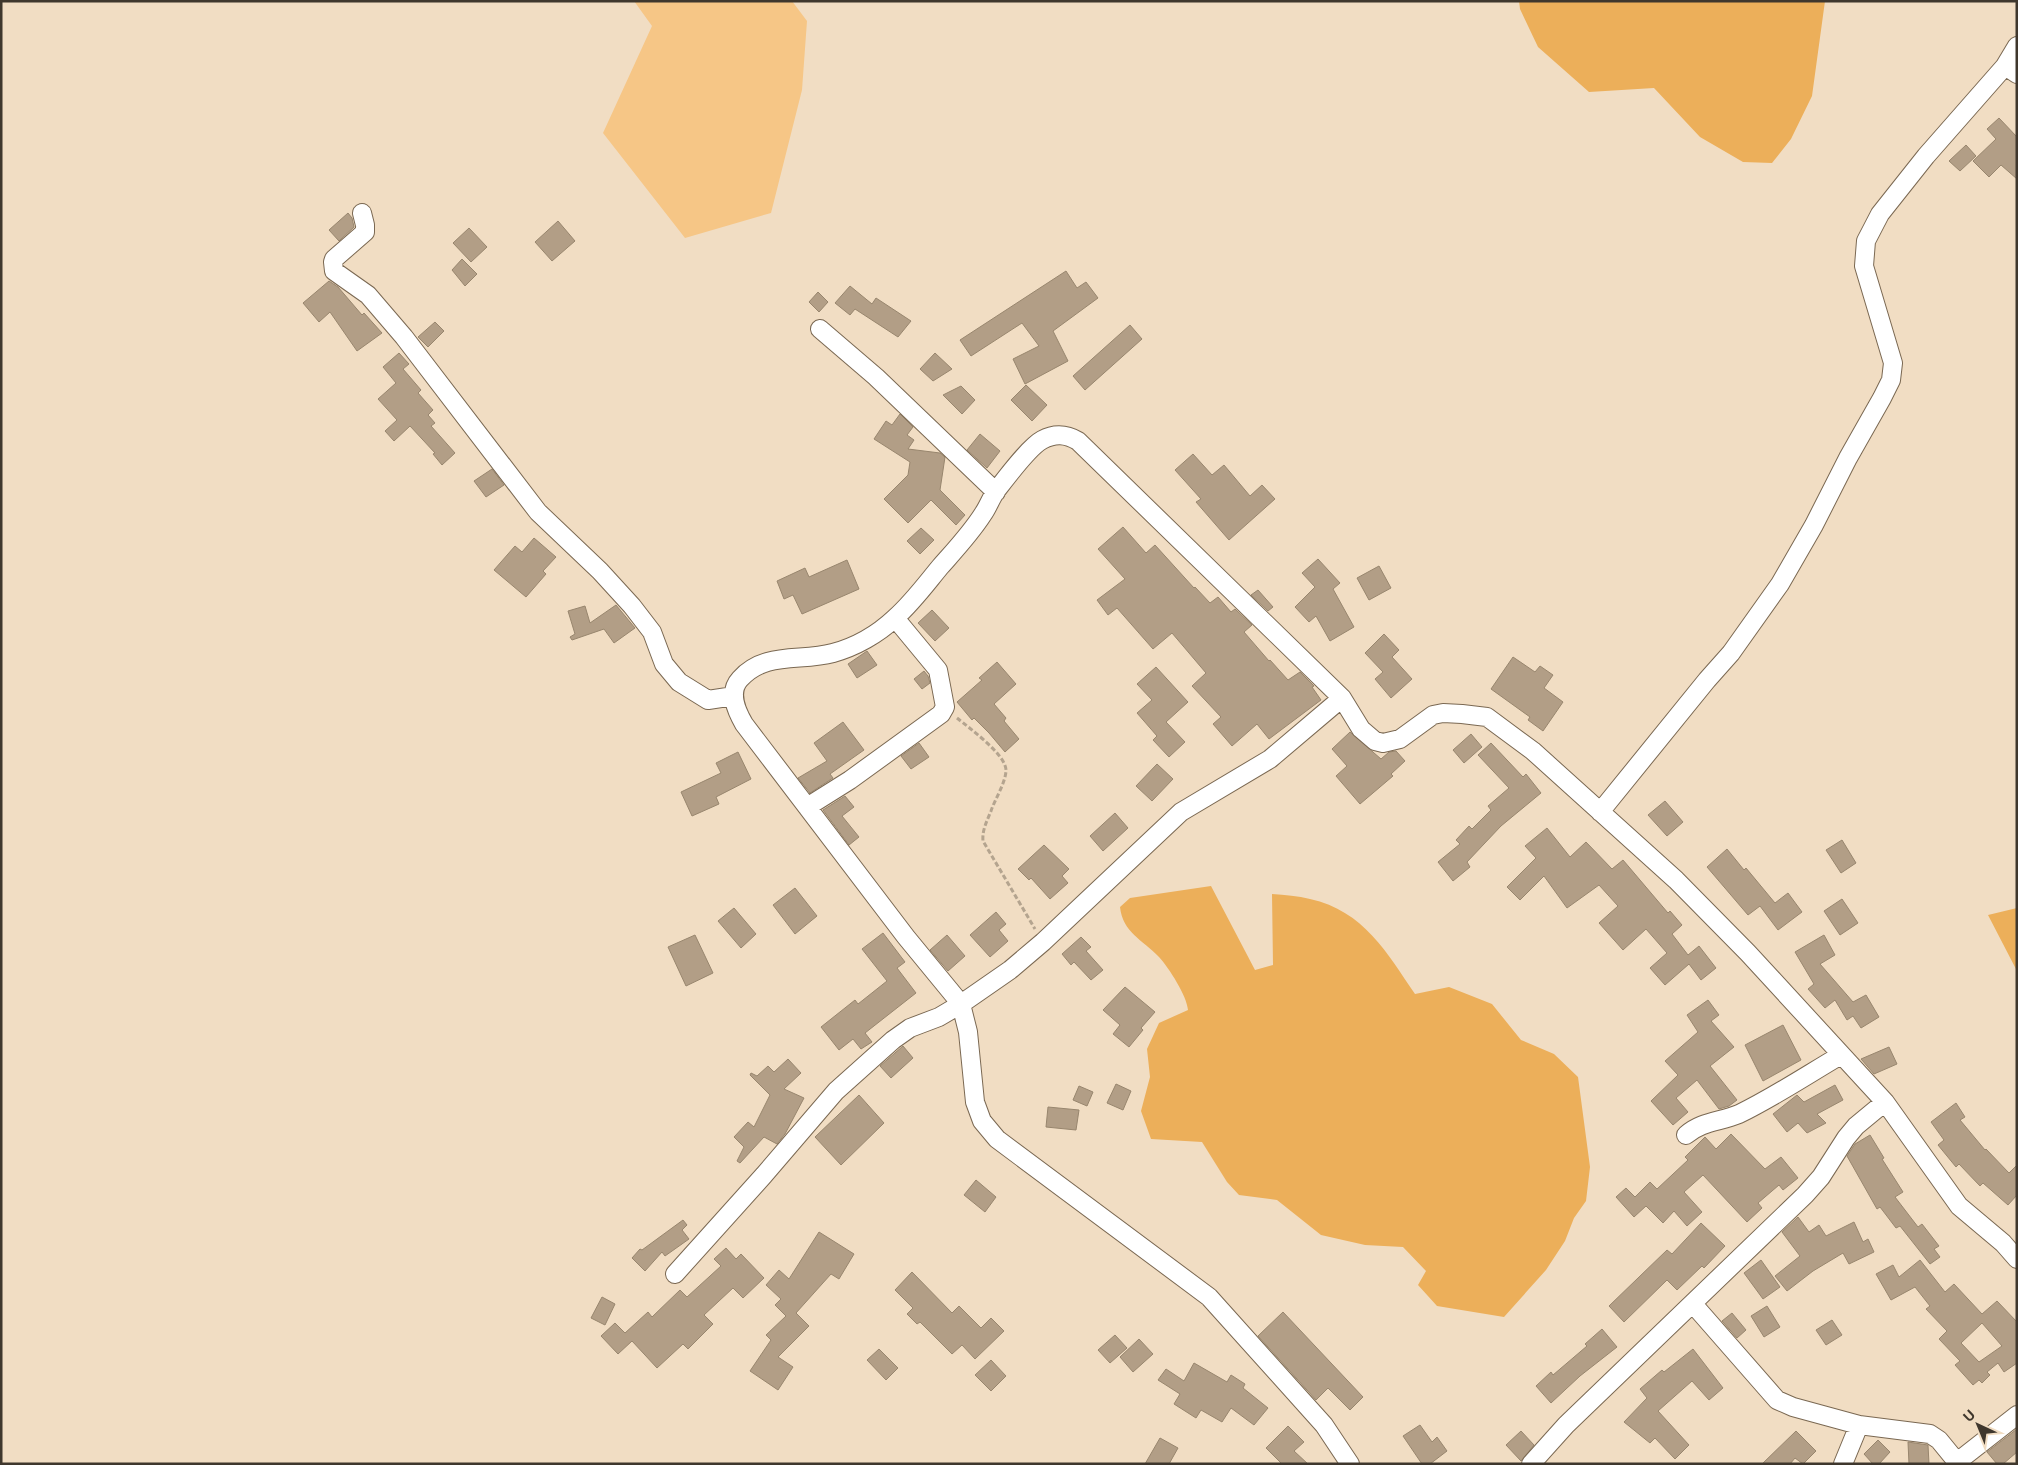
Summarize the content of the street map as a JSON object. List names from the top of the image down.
{
  "north": "top left"
}
